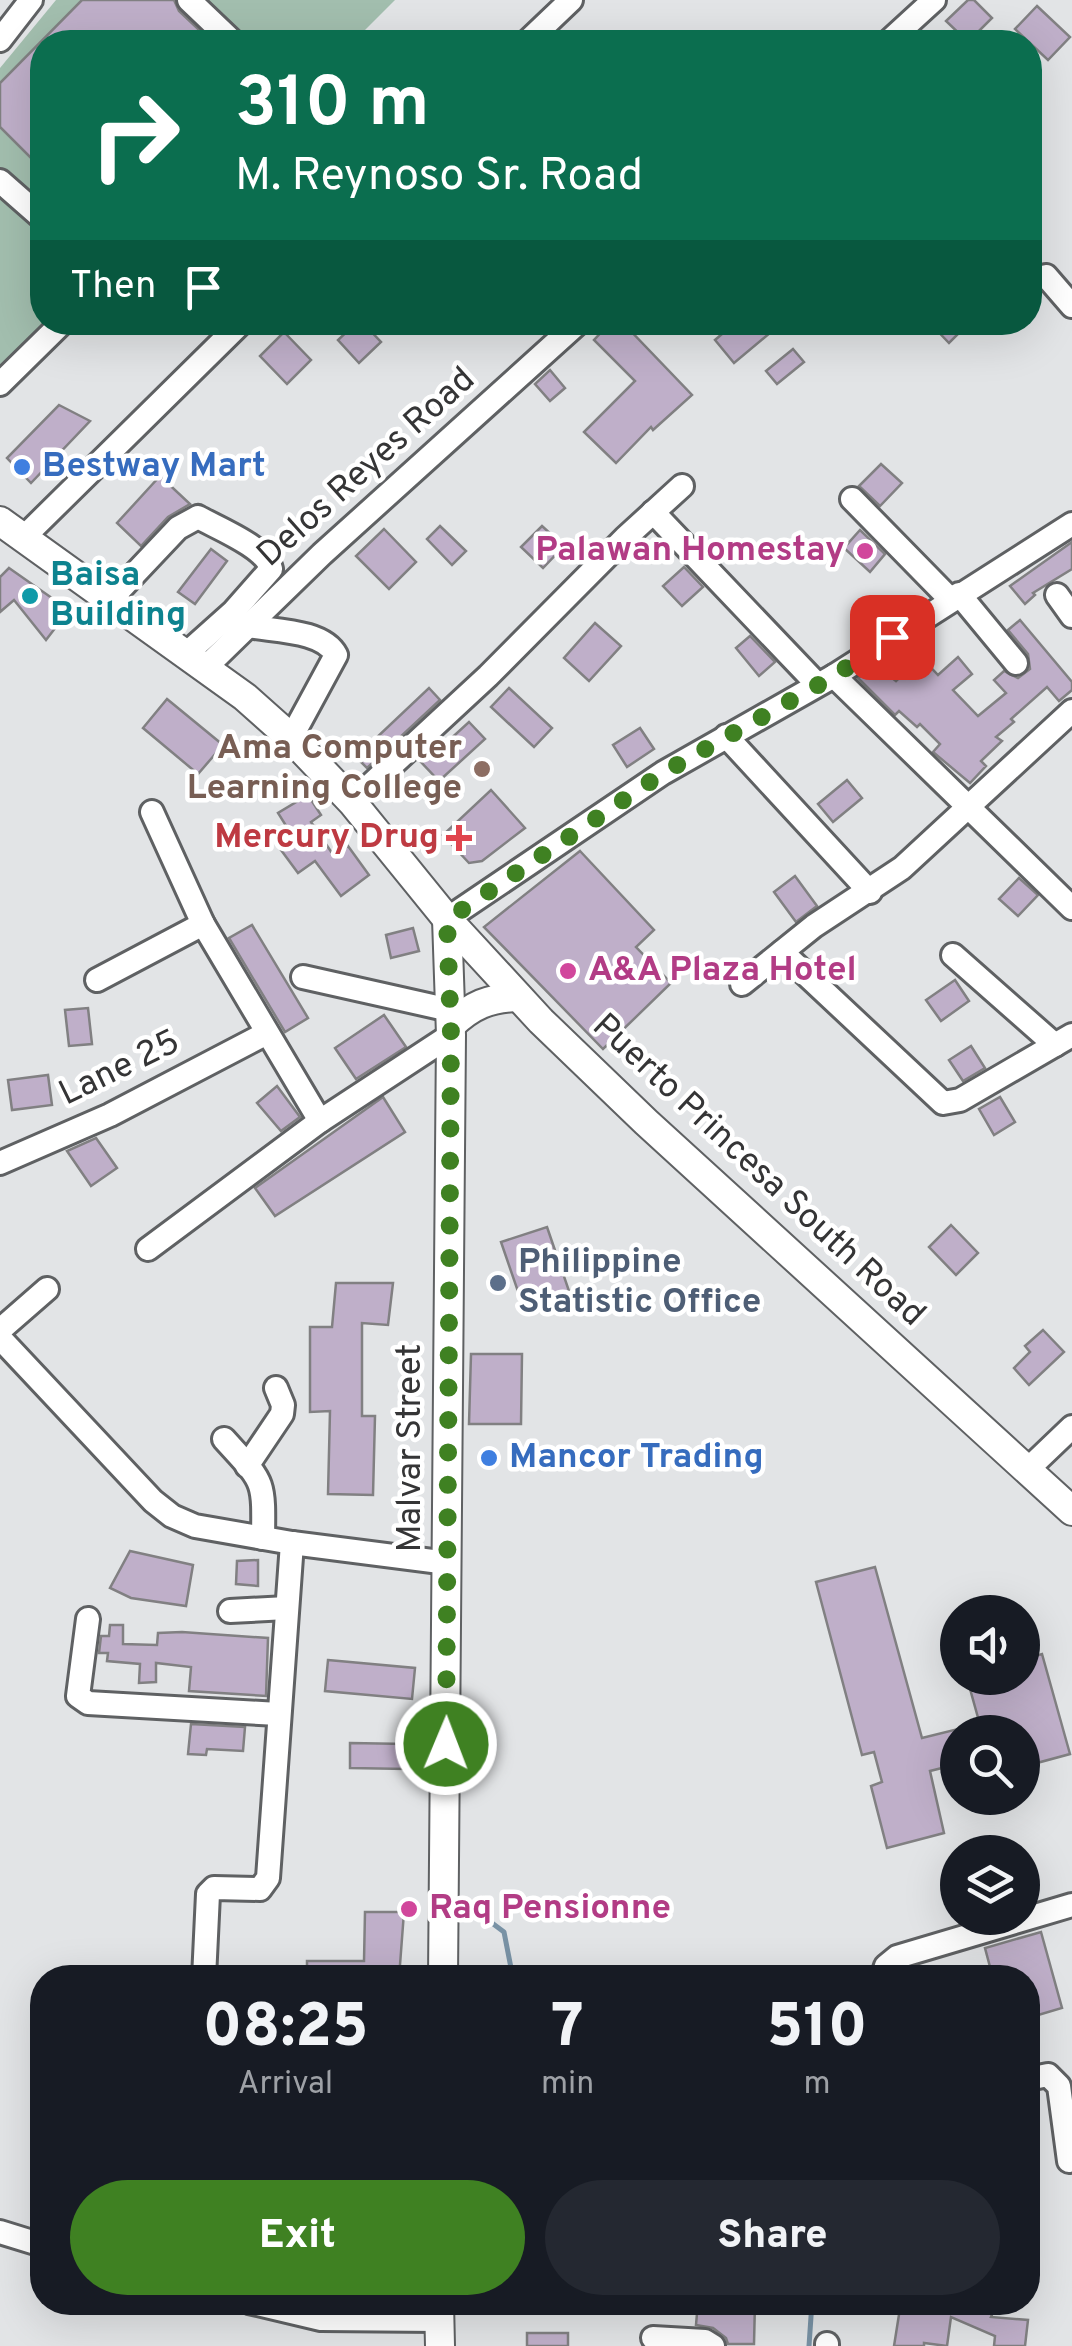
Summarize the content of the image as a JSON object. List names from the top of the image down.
{
  "streets": {
    "main road": ["Puerto Princesa South Road", "Malvar Street"],
    "street": ["Delos Reyes Road", "Lane 25"]
  },
  "crossings": [
    ["Delos Reyes Road", "Puerto Princesa South Road"],
    ["Puerto Princesa South Road", "Malvar Street"]
  ],
  "places": {
    "other": [
      "Bestway Mart",
      "Palawan Homestay",
      "Baisa Building",
      "Ama Computer Learning College",
      "A&A Plaza Hotel",
      "Philippine Statistic Office",
      "Mancor Trading",
      "Raq Pensionne"
    ],
    "health": ["Mercury Drug"]
  },
  "page": {
    "turn": ["310 m", "M. Reynoso Sr. Road"],
    "then": "Then",
    "eta": [
      "08:25",
      "Arrival",
      "7",
      "min",
      "510",
      "m"
    ],
    "buttons": ["Exit", "Share"]
  }
}
